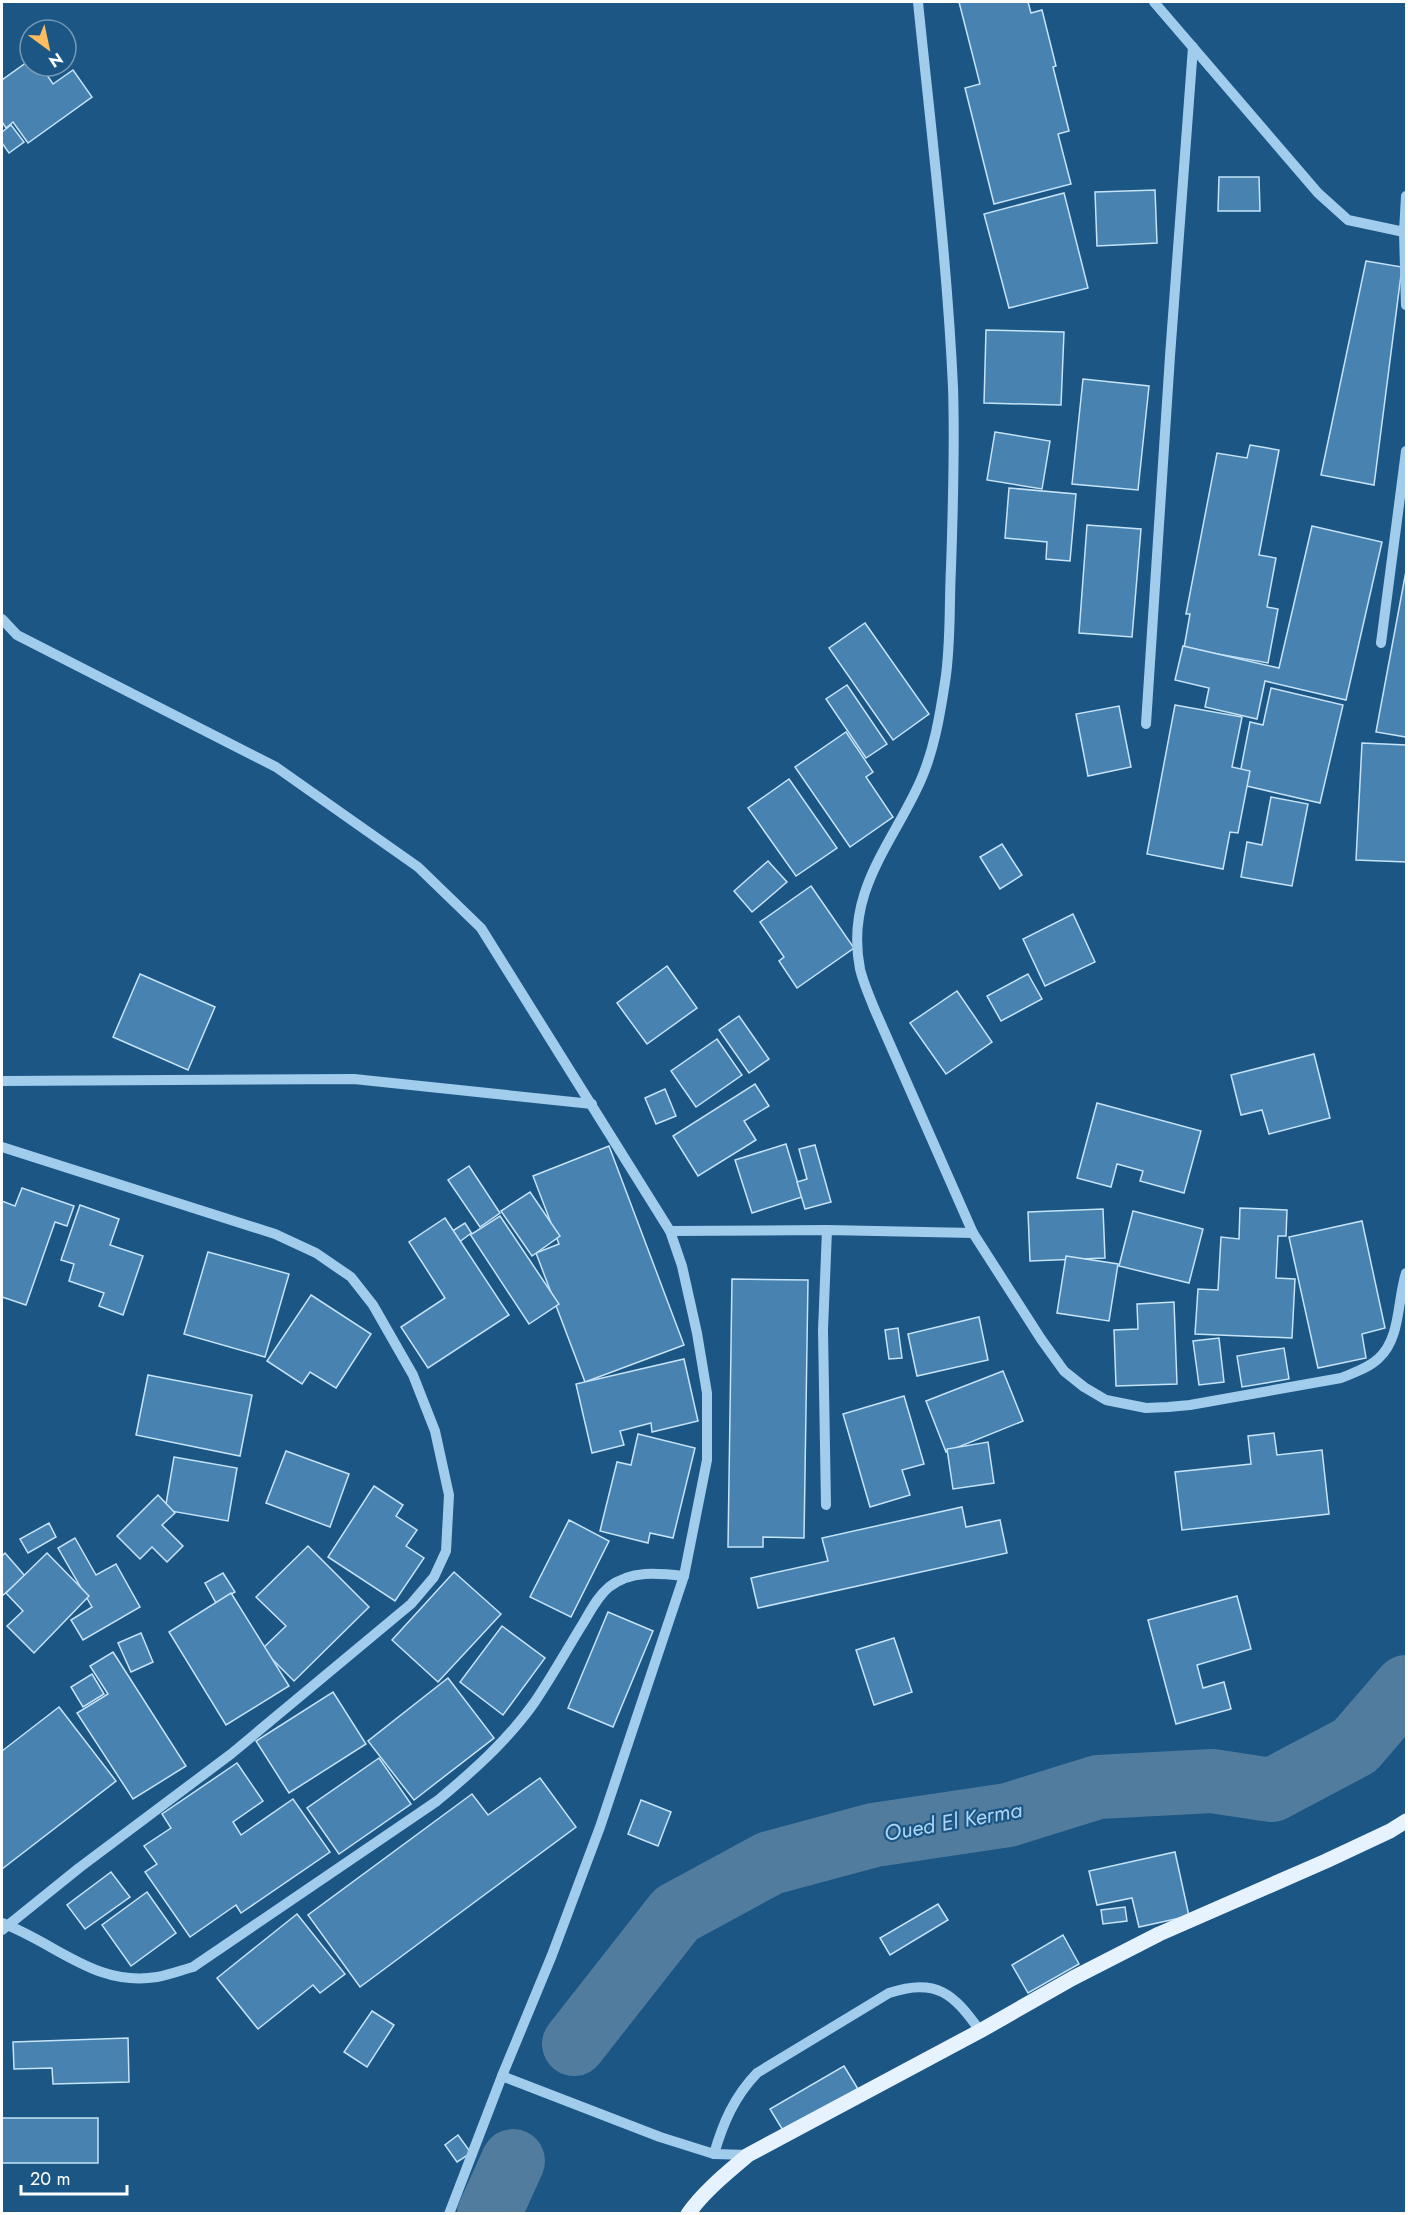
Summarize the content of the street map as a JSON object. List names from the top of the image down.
{
  "water": ["Oued El Kerma"],
  "scale_bar": "20 m",
  "north": "bottom right"
}
